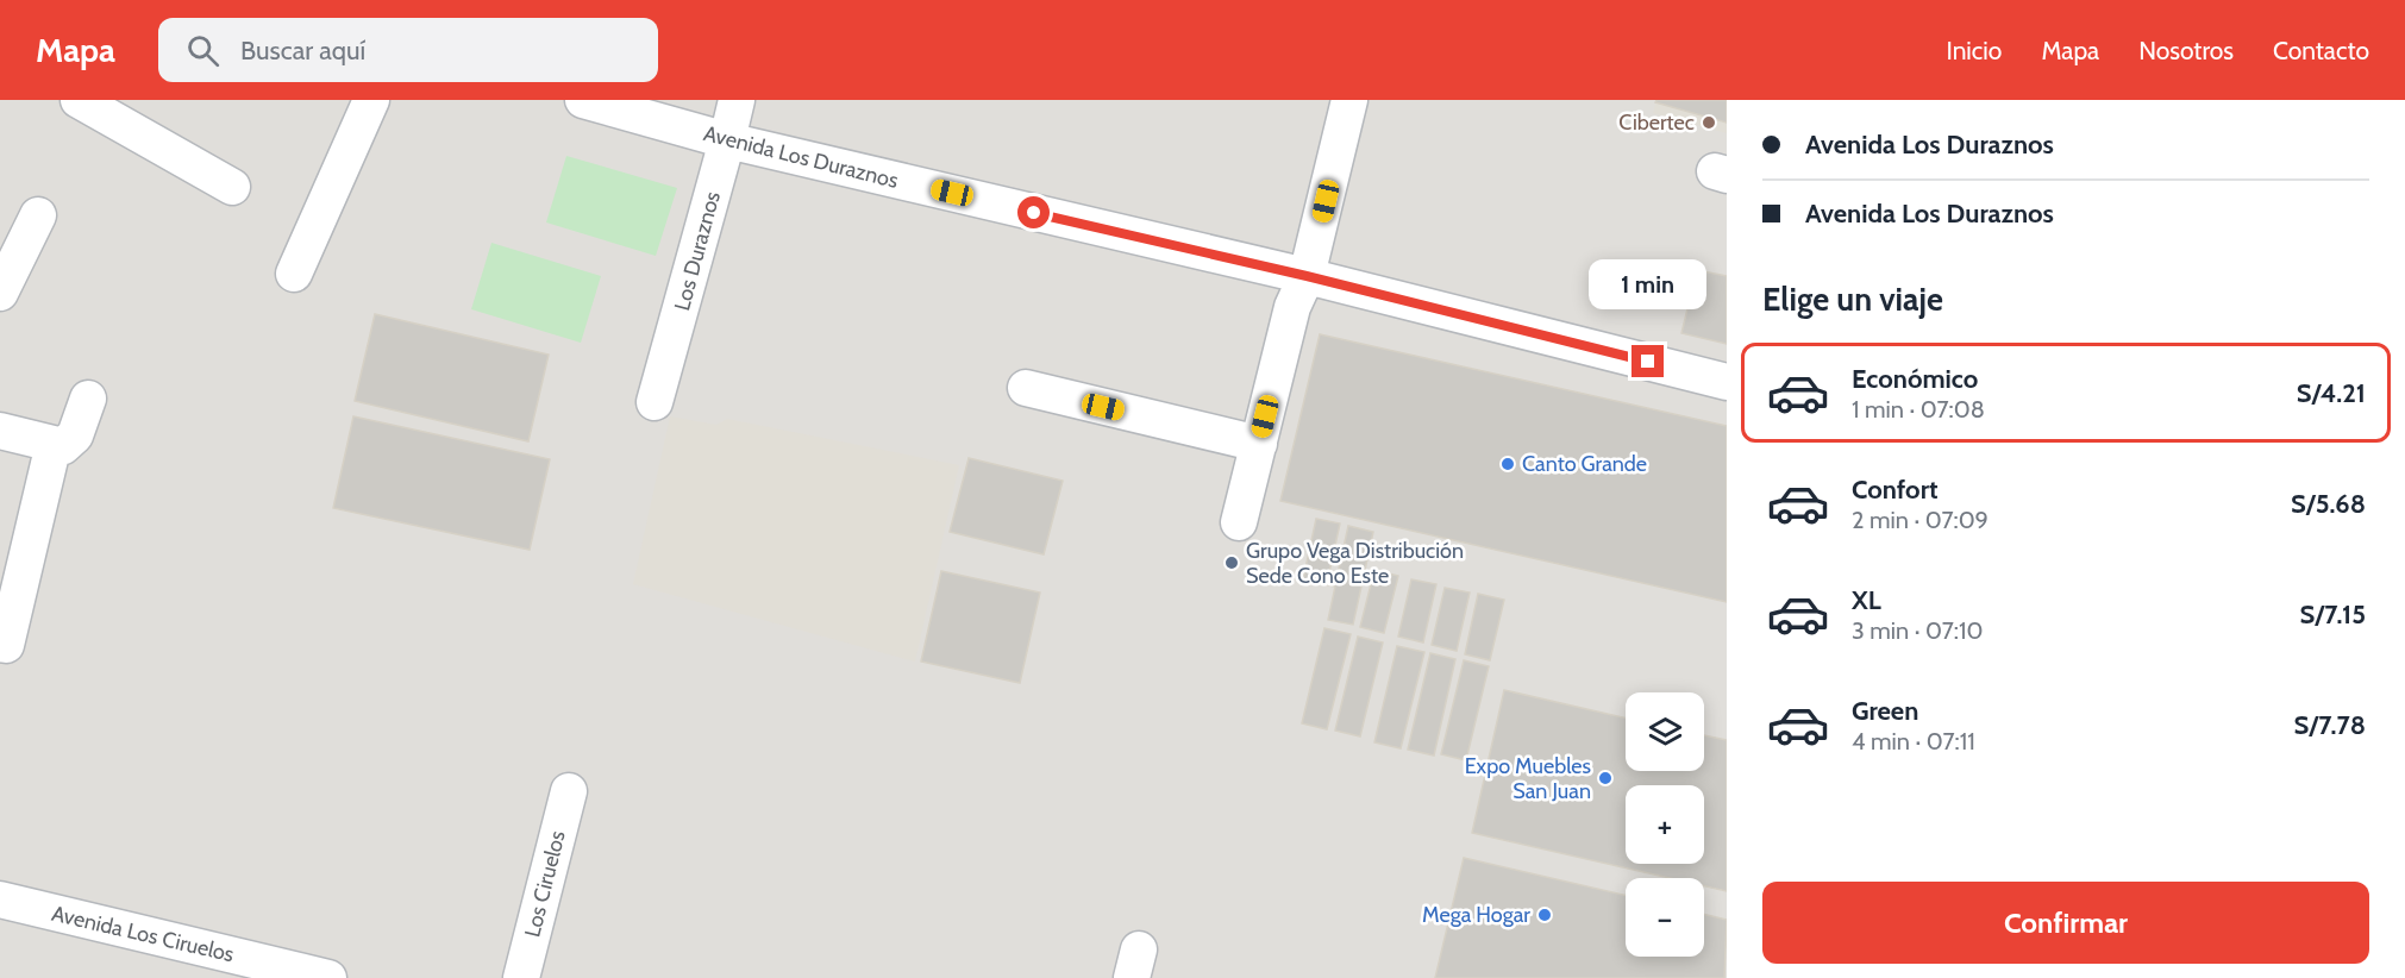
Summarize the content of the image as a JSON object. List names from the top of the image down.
{
  "streets": {
    "street": [
      "Avenida Los Duraznos",
      "Los Duraznos",
      "Los Ciruelos",
      "Avenida Los Ciruelos"
    ]
  },
  "crossings": [
    ["Avenida Los Duraznos", "Los Duraznos"]
  ],
  "places": [
    "Cibertec",
    "Canto Grande",
    "Grupo Vega Distribución Sede Cono Este",
    "Expo Muebles San Juan",
    "Mega Hogar"
  ],
  "page": {
    "header": "Mapa",
    "search": "Buscar aquí",
    "nav": [
      "Inicio",
      "Mapa",
      "Nosotros",
      "Contacto"
    ],
    "banner": ["Avenida Los Duraznos", "Avenida Los Duraznos"],
    "heading": "Elige un viaje",
    "bubble": "1 min",
    "list": [
      {
        "name": "Económico",
        "note": "1 min · 07:08",
        "value": "S/4.21"
      },
      {
        "name": "Confort",
        "note": "2 min · 07:09",
        "value": "S/5.68"
      },
      {
        "name": "XL",
        "note": "3 min · 07:10",
        "value": "S/7.15"
      },
      {
        "name": "Green",
        "note": "4 min · 07:11",
        "value": "S/7.78"
      }
    ],
    "map_buttons": ["+", "−"],
    "buttons": "Confirmar"
  }
}
